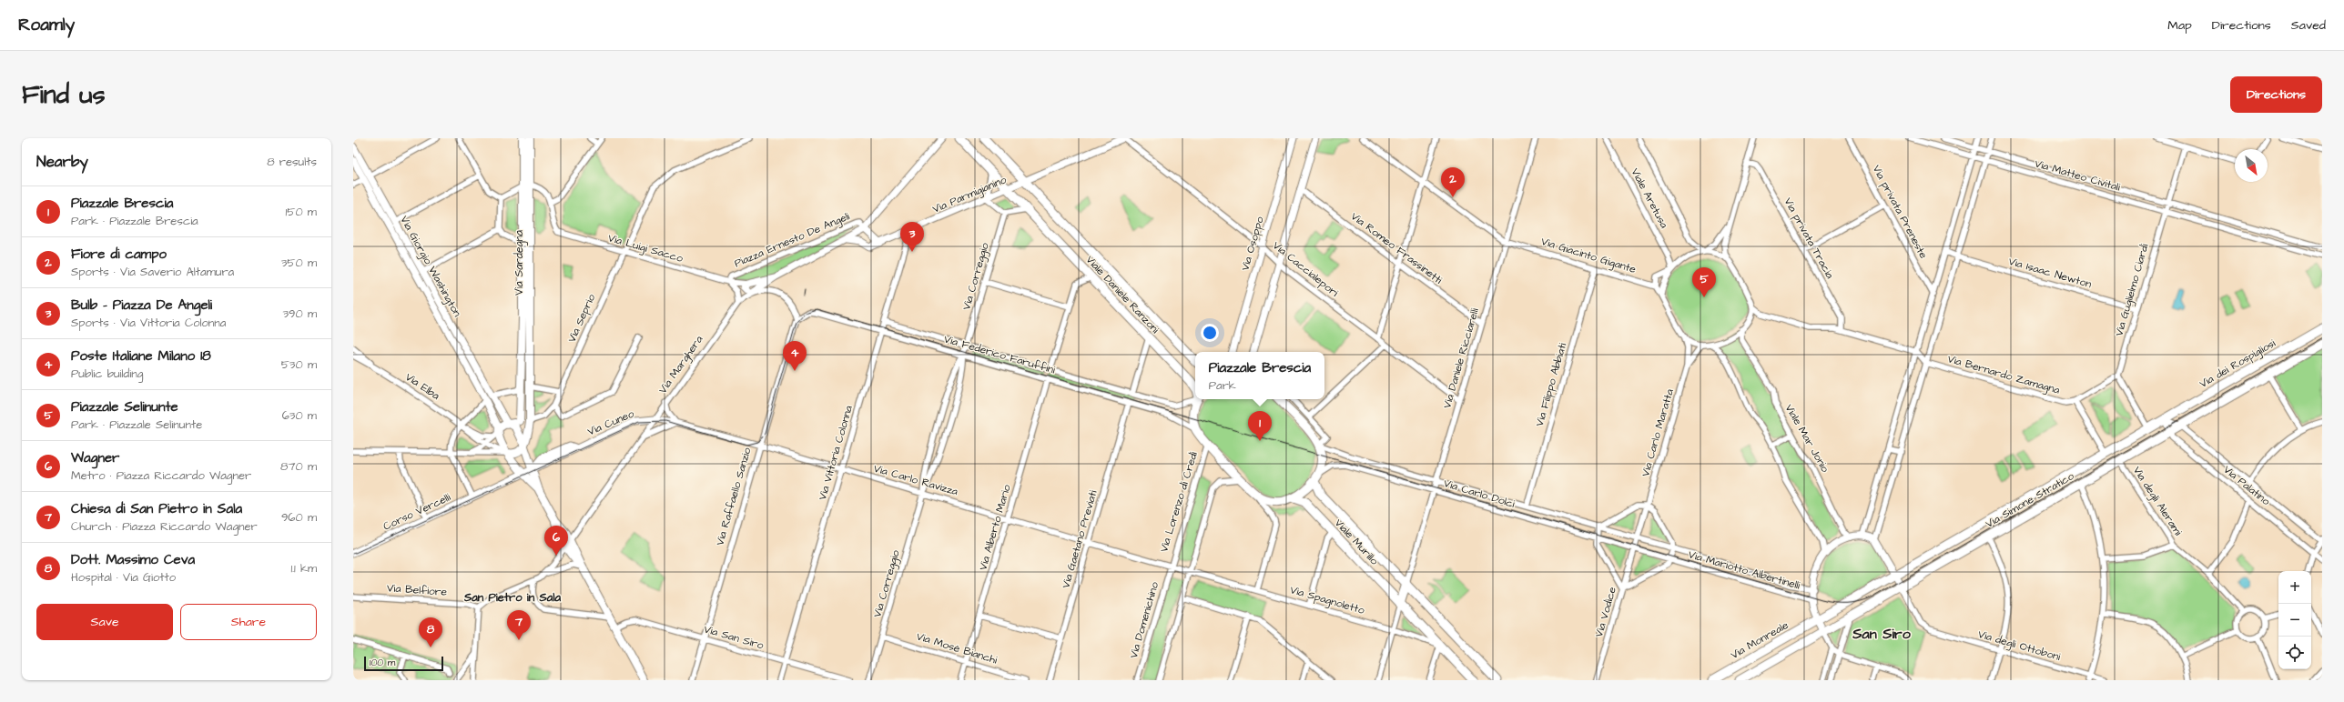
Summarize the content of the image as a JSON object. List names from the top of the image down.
{
  "streets": {
    "main road": [
      "Via Sardegna",
      "Viale Daniele Ranzoni",
      "Via dei Rospigliosi",
      "Via Simone Stratico",
      "Viale Murillo",
      "Via Monreale"
    ],
    "street": [
      "Via Matteo Civitali",
      "Via Parmigianino",
      "Viale Aretusa",
      "Via privata Preneste",
      "Via privata Tracia",
      "Piazza Ernesto De Angeli",
      "Via Osoppo",
      "Via Luigi Sacco",
      "Via Romeo Frassinetti",
      "Via Giacinto Gigante",
      "Via Giorgio Washington",
      "Via Caccialepori",
      "Via Isaac Newton",
      "Via Correggio",
      "Via Guglielmo Ciardi",
      "Via Seprio",
      "Via Federico Faruffini",
      "Via Daniele Ricciarelli",
      "Via Marghera",
      "Via Bernardo Zamagna",
      "Via Filippo Abbiati",
      "Via Elba",
      "Via Cuneo",
      "Via Carlo Maratta",
      "Viale Mar Jonio",
      "Via Vittoria Colonna",
      "Via Carlo Ravizza",
      "Via Palatino",
      "Via Carlo Dolci",
      "Via Raffaello Sanzio",
      "Via degli Alerami",
      "Via Lorenzo di Credi",
      "Corso Vercelli",
      "Via Alberto Mario",
      "Via Gaetano Previati",
      "Via Mariotto Albertinelli",
      "Via Belfiore",
      "Via Spagnoletto",
      "Via Vodice",
      "Via Domenichino",
      "Via San Siro",
      "Via degli Ottoboni",
      "Via Mosè Bianchi"
    ]
  },
  "crossings": [
    ["Via Matteo Civitali", "Via Guglielmo Ciardi"],
    ["Via Parmigianino", "Piazza Ernesto De Angeli"],
    ["Via Parmigianino", "Via Caccialepori"],
    ["Via Parmigianino", "Viale Daniele Ranzoni"],
    ["Via Parmigianino", "Via Vittoria Colonna"],
    ["Viale Aretusa", "Via Carlo Maratta"],
    ["Viale Aretusa", "Viale Mar Jonio"],
    ["Piazza Ernesto De Angeli", "Via Luigi Sacco"],
    ["Piazza Ernesto De Angeli", "Via Federico Faruffini"],
    ["Piazza Ernesto De Angeli", "Via Marghera"],
    ["Piazza Ernesto De Angeli", "Via Raffaello Sanzio"],
    ["Via Osoppo", "Via Caccialepori"],
    ["Via Luigi Sacco", "Via Seprio"],
    ["Via Romeo Frassinetti", "Via Daniele Ricciarelli"],
    ["Via Giacinto Gigante", "Via Daniele Ricciarelli"],
    ["Via Giacinto Gigante", "Via Filippo Abbiati"],
    ["Via Caccialepori", "Via Daniele Ricciarelli"],
    ["Via Isaac Newton", "Via Guglielmo Ciardi"],
    ["Via Correggio", "Via Federico Faruffini"],
    ["Via Correggio", "Via Carlo Ravizza"],
    ["Via Correggio", "Via Mosè Bianchi"],
    ["Via Federico Faruffini", "Via Vittoria Colonna"],
    ["Via Federico Faruffini", "Via Raffaello Sanzio"],
    ["Via Federico Faruffini", "Via Alberto Mario"],
    ["Via Federico Faruffini", "Via Gaetano Previati"],
    ["Via Daniele Ricciarelli", "Via Carlo Dolci"],
    ["Via Daniele Ricciarelli", "Viale Murillo"],
    ["Via dei Rospigliosi", "Via Simone Stratico"],
    ["Via Marghera", "Via Cuneo"],
    ["Via Marghera", "Via Carlo Ravizza"],
    ["Via Filippo Abbiati", "Via Carlo Dolci"],
    ["Via Cuneo", "Via Carlo Ravizza"],
    ["Via Cuneo", "Corso Vercelli"],
    ["Via Carlo Maratta", "Viale Mar Jonio"],
    ["Via Carlo Maratta", "Via Carlo Dolci"],
    ["Via Carlo Maratta", "Via Mariotto Albertinelli"],
    ["Via Carlo Maratta", "Via Vodice"],
    ["Via Vittoria Colonna", "Via Carlo Ravizza"],
    ["Via Vittoria Colonna", "Via San Siro"],
    ["Via Carlo Ravizza", "Via Raffaello Sanzio"],
    ["Via Carlo Ravizza", "Via Lorenzo di Credi"],
    ["Via Carlo Ravizza", "Via Alberto Mario"],
    ["Via Carlo Ravizza", "Via Gaetano Previati"],
    ["Via Carlo Ravizza", "Via Spagnoletto"],
    ["Via Carlo Ravizza", "Via Domenichino"],
    ["Via Palatino", "Via Simone Stratico"],
    ["Via Carlo Dolci", "Via Mariotto Albertinelli"],
    ["Via Carlo Dolci", "Via Vodice"],
    ["Via Raffaello Sanzio", "Via San Siro"],
    ["Via Simone Stratico", "Via degli Alerami"],
    ["Via Simone Stratico", "Via Monreale"],
    ["Via Simone Stratico", "Via degli Ottoboni"],
    ["Via Lorenzo di Credi", "Via Domenichino"],
    ["Via Alberto Mario", "Via Mosè Bianchi"],
    ["Viale Murillo", "Via Spagnoletto"],
    ["Via Mariotto Albertinelli", "Via Vodice"]
  ],
  "districts": ["San Pietro in Sala", "San Siro"],
  "scale_bar": "100 m",
  "north": "bottom right",
  "page": {
    "header": "Roamly",
    "nav": ["Map", "Directions", "Saved"],
    "buttons": [
      "Directions",
      ["Save", "Share"]
    ],
    "title": "Find us",
    "heading": ["Nearby", "8 results"],
    "pins": [
      "2",
      "3",
      "5",
      "4",
      "1",
      "6",
      "7",
      "8"
    ],
    "list": [
      {
        "mark": "1",
        "name": "Piazzale Brescia",
        "note": "Park · Piazzale Brescia",
        "value": "150 m"
      },
      {
        "mark": "2",
        "name": "Fiore di campo",
        "note": "Sports · Via Saverio Altamura",
        "value": "350 m"
      },
      {
        "mark": "3",
        "name": "Bulb - Piazza De Angeli",
        "note": "Sports · Via Vittoria Colonna",
        "value": "390 m"
      },
      {
        "mark": "4",
        "name": "Poste Italiane Milano 18",
        "note": "Public building",
        "value": "530 m"
      },
      {
        "mark": "5",
        "name": "Piazzale Selinunte",
        "note": "Park · Piazzale Selinunte",
        "value": "630 m"
      },
      {
        "mark": "6",
        "name": "Wagner",
        "note": "Metro · Piazza Riccardo Wagner",
        "value": "870 m"
      },
      {
        "mark": "7",
        "name": "Chiesa di San Pietro in Sala",
        "note": "Church · Piazza Riccardo Wagner",
        "value": "960 m"
      },
      {
        "mark": "8",
        "name": "Dott. Massimo Ceva",
        "note": "Hospital · Via Giotto",
        "value": "1.1 km"
      }
    ],
    "popup": ["Piazzale Brescia", "Park"],
    "map_buttons": ["+", "−"],
    "scale": "100 m"
  }
}
